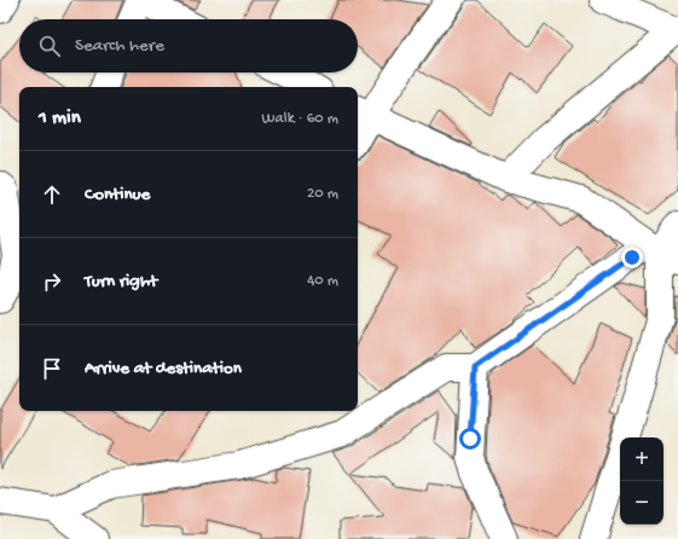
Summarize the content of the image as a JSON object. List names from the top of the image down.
{
  "page": {
    "search": "Search here",
    "heading": ["1 min", "Walk · 60 m"],
    "list": [
      ["Continue", "20 m"],
      ["Turn right", "40 m"],
      "Arrive at destination"
    ],
    "map_buttons": ["+", "−"]
  }
}
